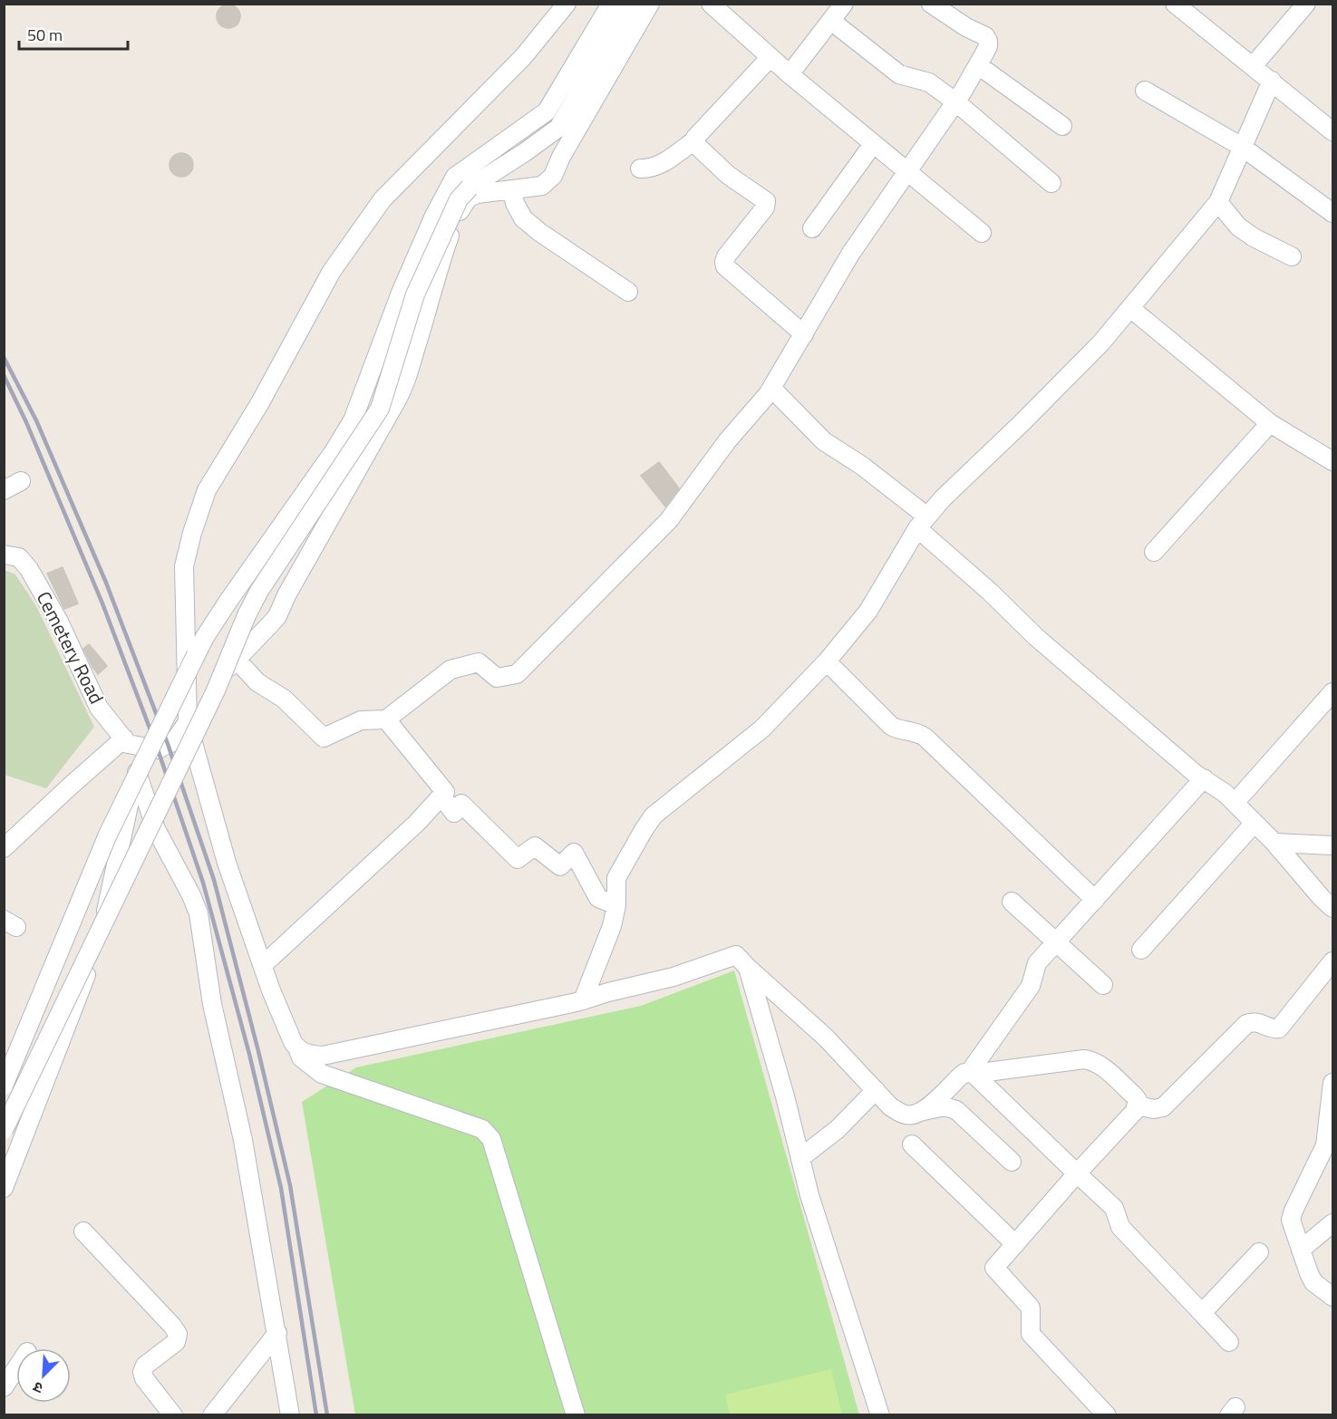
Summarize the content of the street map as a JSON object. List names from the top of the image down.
{
  "streets": {
    "street": ["Cemetery Road"]
  },
  "scale_bar": "50 m",
  "north": "bottom left"
}
